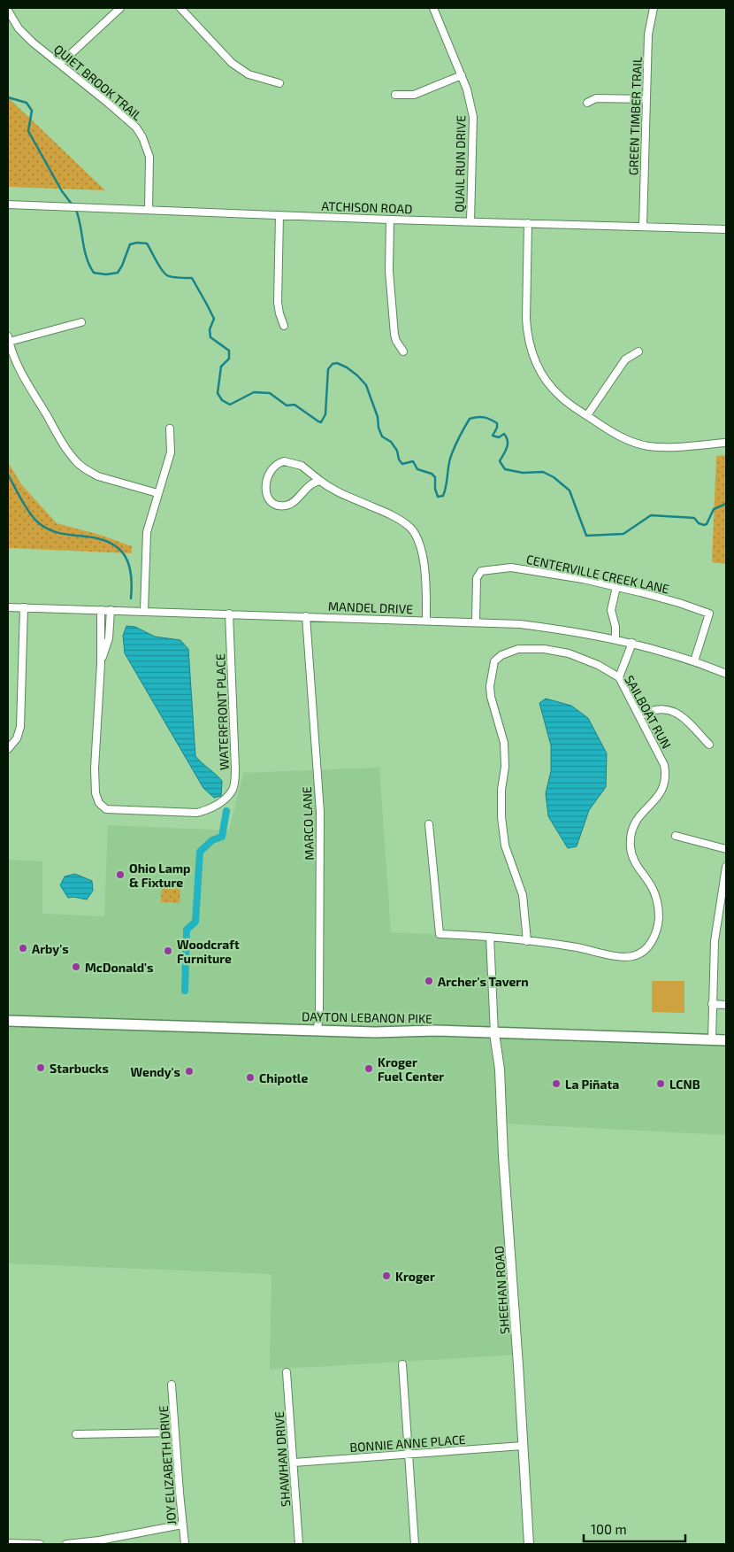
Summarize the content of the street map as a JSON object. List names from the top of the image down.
{
  "streets": {
    "main road": ["DAYTON LEBANON PIKE"],
    "street": [
      "QUIET BROOK TRAIL",
      "GREEN TIMBER TRAIL",
      "QUAIL RUN DRIVE",
      "ATCHISON ROAD",
      "CENTERVILLE CREEK LANE",
      "MANDEL DRIVE",
      "WATERFRONT PLACE",
      "SAILBOAT RUN",
      "MARCO LANE",
      "SHEEHAN ROAD",
      "BONNIE ANNE PLACE",
      "SHAWHAN DRIVE",
      "JOY ELIZABETH DRIVE"
    ]
  },
  "crossings": [
    ["QUIET BROOK TRAIL", "ATCHISON ROAD"],
    ["GREEN TIMBER TRAIL", "ATCHISON ROAD"],
    ["QUAIL RUN DRIVE", "ATCHISON ROAD"],
    ["CENTERVILLE CREEK LANE", "MANDEL DRIVE"],
    ["MANDEL DRIVE", "WATERFRONT PLACE"],
    ["MANDEL DRIVE", "MARCO LANE"],
    ["MARCO LANE", "DAYTON LEBANON PIKE"],
    ["DAYTON LEBANON PIKE", "SHEEHAN ROAD"],
    ["SHEEHAN ROAD", "BONNIE ANNE PLACE"],
    ["BONNIE ANNE PLACE", "SHAWHAN DRIVE"]
  ],
  "places": [
    "Ohio Lamp & Fixture",
    "Arby's",
    "Woodcraft Furniture",
    "McDonald's",
    "Archer's Tavern",
    "Starbucks",
    "Kroger Fuel Center",
    "Wendy's",
    "Chipotle",
    "La Piñata",
    "LCNB",
    "Kroger"
  ],
  "scale_bar": "100 m"
}
